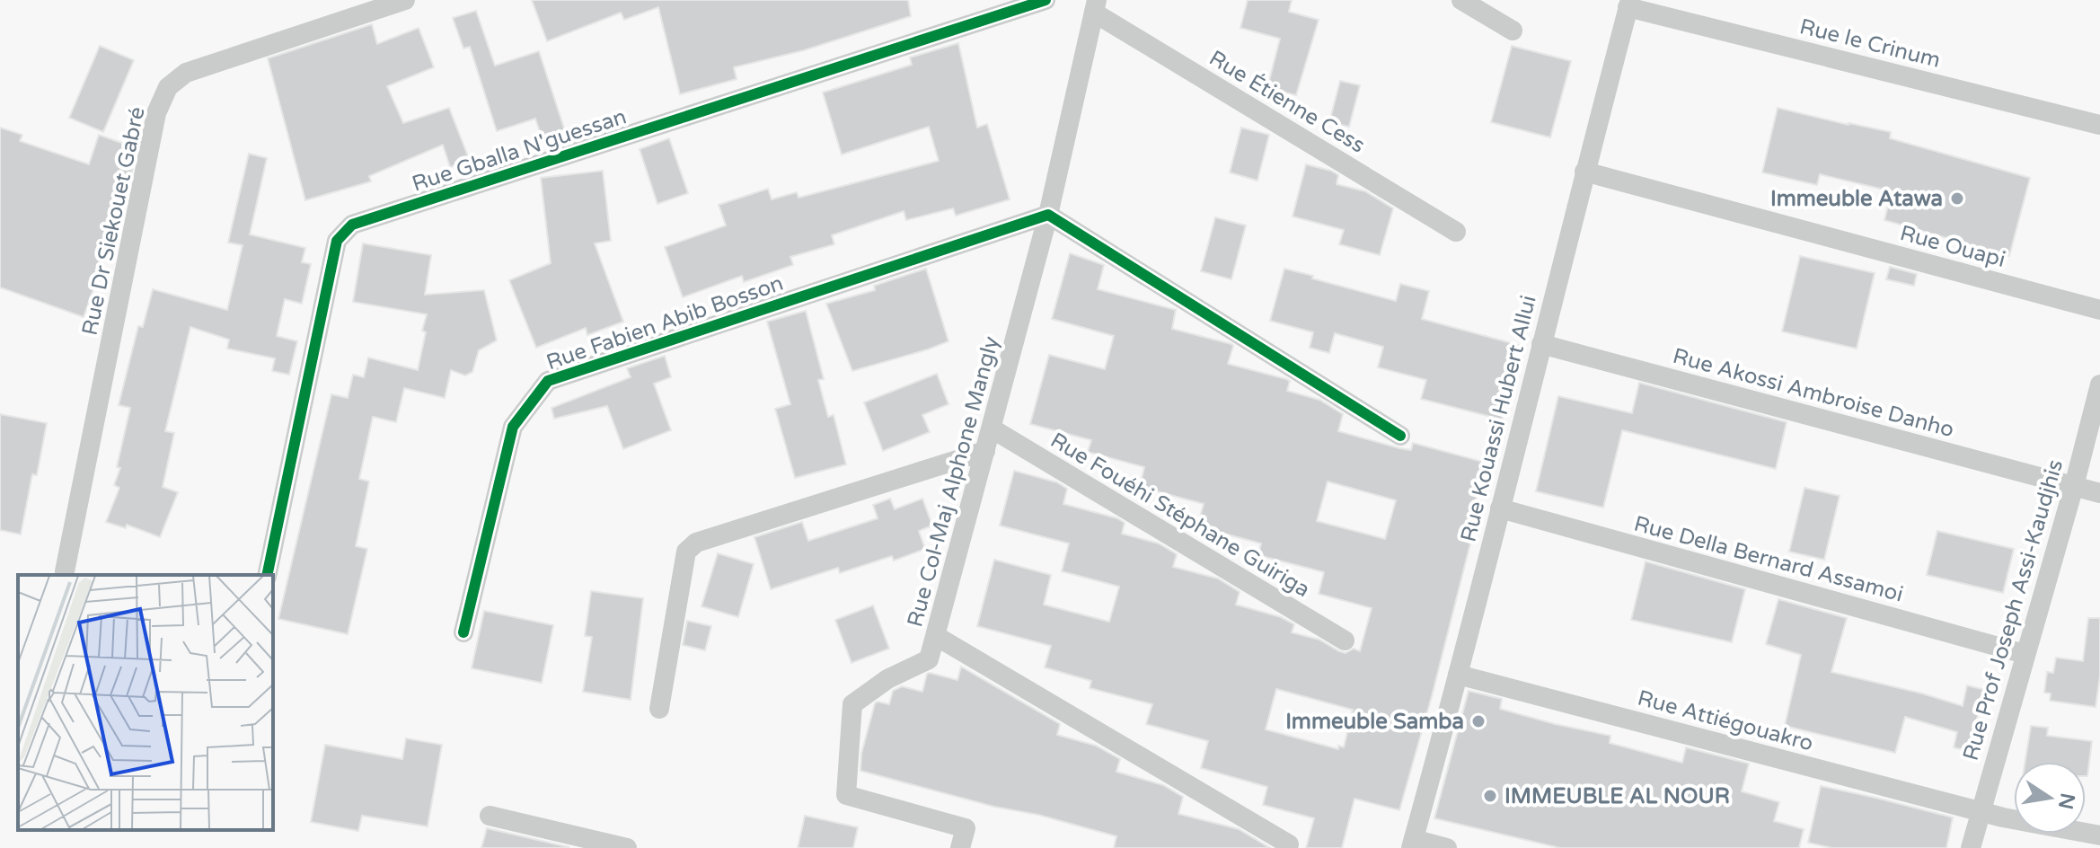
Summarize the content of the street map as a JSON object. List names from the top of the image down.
{
  "streets": {
    "street": [
      "Rue le Crinum",
      "Rue Étienne Cess",
      "Rue Gballa N'guessan",
      "Rue Dr Siekouet Gabré",
      "Rue Ouapi",
      "Rue Fabien Abib Bosson",
      "Rue Akossi Ambroise Danho",
      "Rue Kouassi Hubert Allui",
      "Rue Col-Maj Alphone Mangly",
      "Rue Fouéhi Stéphane Guiriga",
      "Rue Della Bernard Assamoi",
      "Rue Prof Joseph Assi-Kaudjhis",
      "Rue Attiégouakro"
    ]
  },
  "crossings": [
    ["Rue le Crinum", "Rue Kouassi Hubert Allui"],
    ["Rue Étienne Cess", "Rue Col-Maj Alphone Mangly"],
    ["Rue Ouapi", "Rue Kouassi Hubert Allui"],
    ["Rue Fabien Abib Bosson", "Rue Col-Maj Alphone Mangly"],
    ["Rue Akossi Ambroise Danho", "Rue Kouassi Hubert Allui"],
    ["Rue Akossi Ambroise Danho", "Rue Prof Joseph Assi-Kaudjhis"],
    ["Rue Kouassi Hubert Allui", "Rue Della Bernard Assamoi"],
    ["Rue Kouassi Hubert Allui", "Rue Attiégouakro"],
    ["Rue Col-Maj Alphone Mangly", "Rue Fouéhi Stéphane Guiriga"],
    ["Rue Della Bernard Assamoi", "Rue Prof Joseph Assi-Kaudjhis"],
    ["Rue Prof Joseph Assi-Kaudjhis", "Rue Attiégouakro"]
  ],
  "places": ["Immeuble Atawa", "Immeuble Samba", "IMMEUBLE AL NOUR"],
  "north": "right"
}
